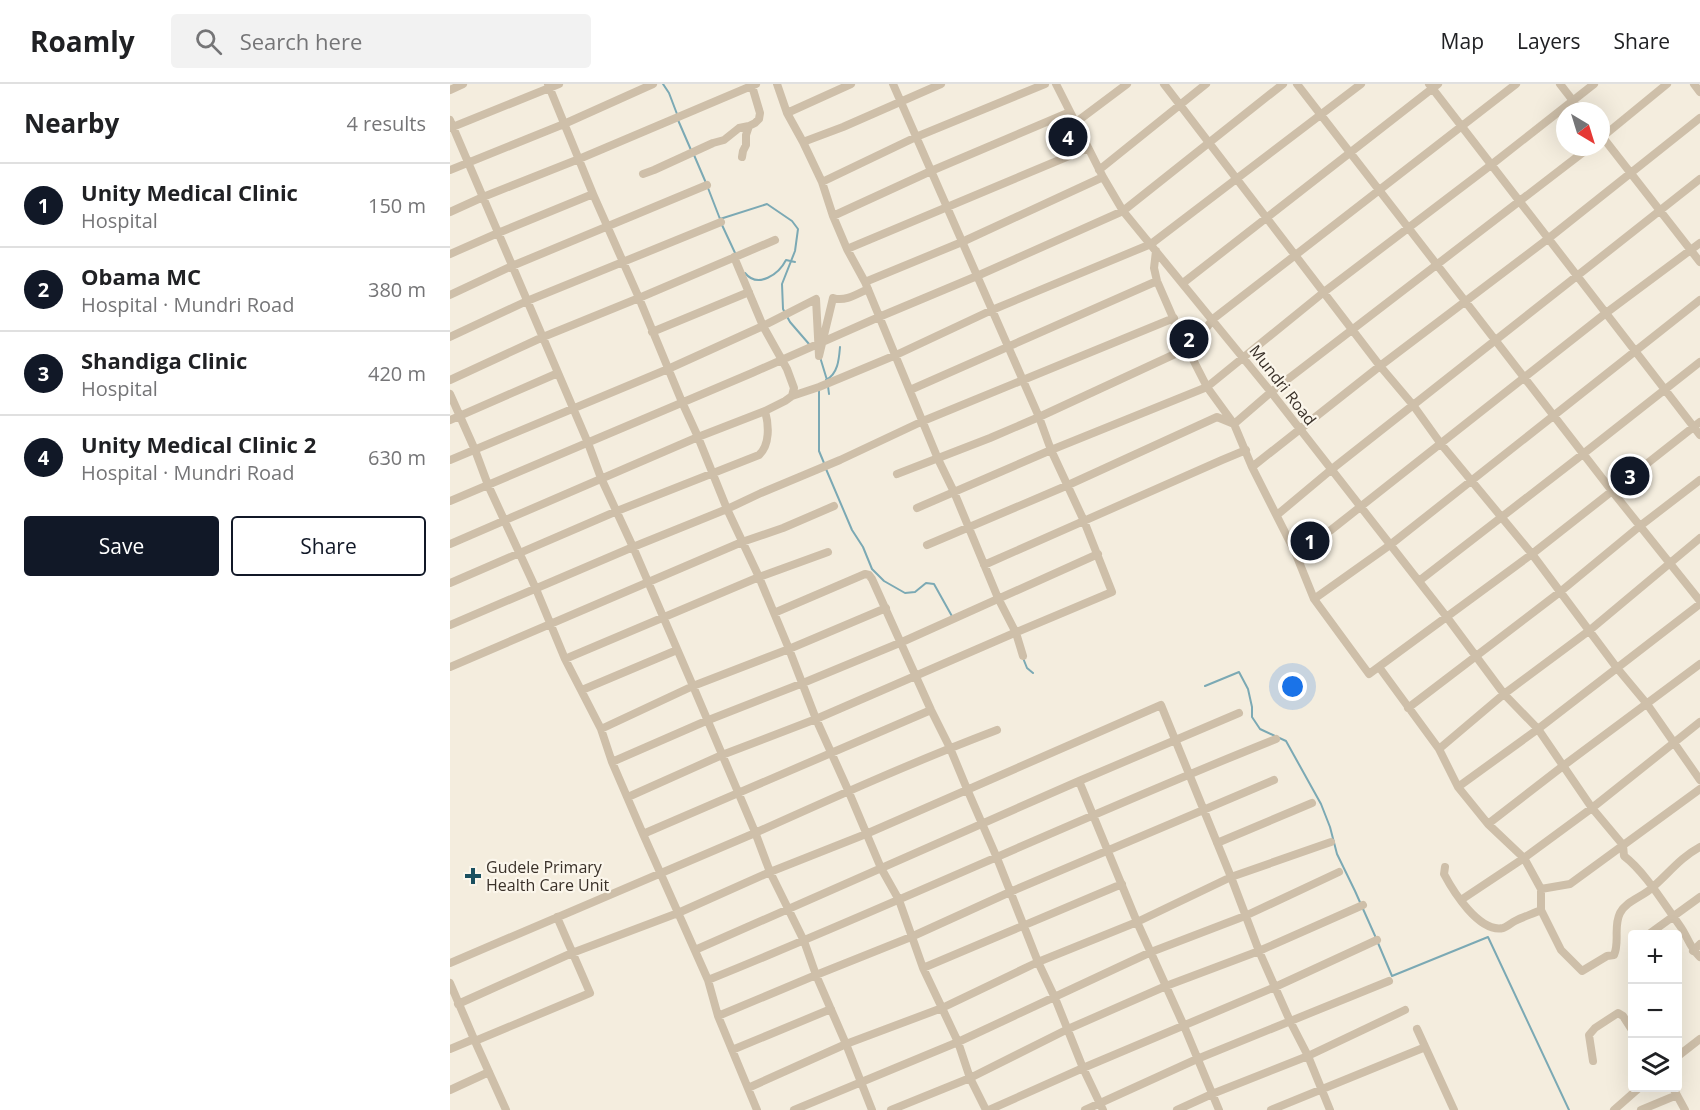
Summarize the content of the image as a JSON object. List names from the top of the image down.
{
  "streets": {
    "street": ["Mundri Road"]
  },
  "places": {
    "health": ["Gudele Primary Health Care Unit"]
  },
  "north": "bottom right",
  "page": {
    "header": "Roamly",
    "search": "Search here",
    "nav": ["Map", "Layers", "Share"],
    "heading": ["Nearby", "4 results"],
    "pins": [
      "4",
      "2",
      "3",
      "1"
    ],
    "list": [
      {
        "mark": "1",
        "name": "Unity Medical Clinic",
        "note": "Hospital",
        "value": "150 m"
      },
      {
        "mark": "2",
        "name": "Obama MC",
        "note": "Hospital · Mundri Road",
        "value": "380 m"
      },
      {
        "mark": "3",
        "name": "Shandiga Clinic",
        "note": "Hospital",
        "value": "420 m"
      },
      {
        "mark": "4",
        "name": "Unity Medical Clinic 2",
        "note": "Hospital · Mundri Road",
        "value": "630 m"
      }
    ],
    "buttons": ["Save", "Share"],
    "map_buttons": ["+", "−"]
  }
}
